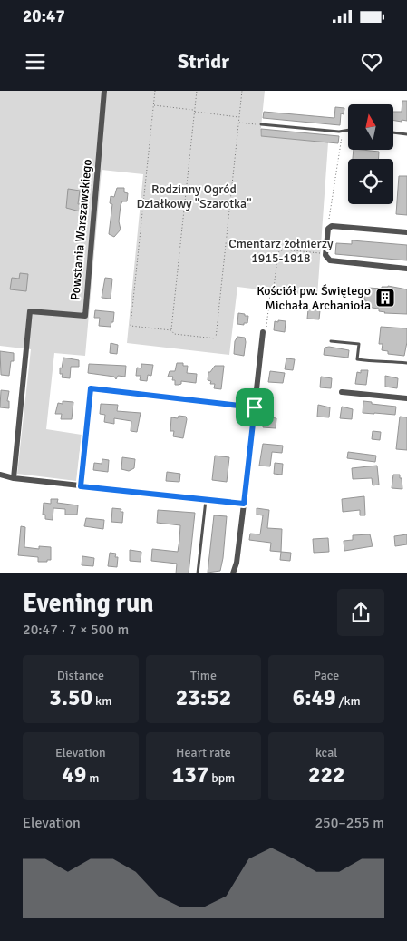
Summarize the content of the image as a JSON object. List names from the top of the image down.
{
  "streets": {
    "street": ["Powstania Warszawskiego"]
  },
  "parks": ["Rodzinny Ogród Działkowy \"Szarotka\"", "Cmentarz żołnierzy 1915-1918"],
  "places": {
    "building": ["Kościół pw. Świętego Michała Archanioła"]
  },
  "north": "top",
  "page": {
    "status": "20:47",
    "header": "Stridr",
    "heading": ["Evening run", "20:47 · 7 × 500 m"],
    "stats": [
      ["Distance", "3.50 km"],
      ["Time", "23:52"],
      ["Pace", "6:49 /km"],
      ["Elevation", "49 m"],
      ["Heart rate", "137 bpm"],
      ["kcal", "222"]
    ],
    "chart": ["Elevation", "250–255 m"]
  }
}
